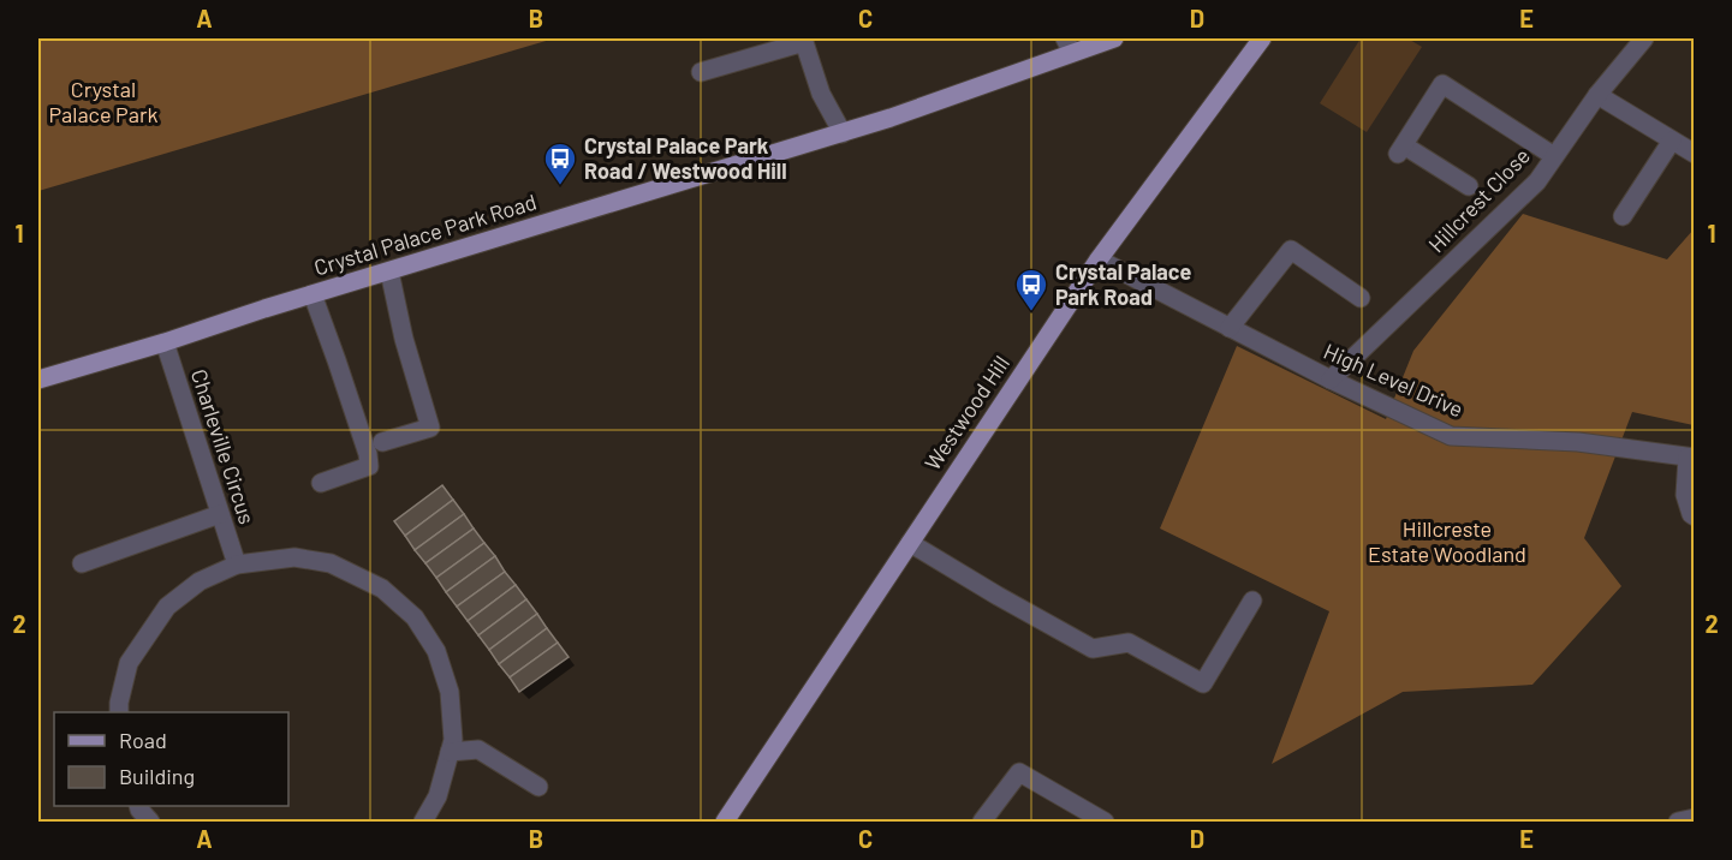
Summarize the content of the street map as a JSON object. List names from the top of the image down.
{
  "streets": {
    "main road": ["Crystal Palace Park Road", "Westwood Hill"],
    "street": ["Hillcrest Close", "High Level Drive", "Charleville Circus"]
  },
  "crossings": [
    ["Hillcrest Close", "High Level Drive"],
    ["Crystal Palace Park Road", "Charleville Circus"],
    ["High Level Drive", "Westwood Hill"]
  ],
  "parks": ["Crystal Palace Park", "Hillcreste Estate Woodland"],
  "places": {
    "bus stop": ["Crystal Palace Park Road / Westwood Hill", "Crystal Palace Park Road"]
  },
  "legend": ["Road", "Building"],
  "grid": {
    "columns": [
      "A",
      "B",
      "C",
      "D",
      "E"
    ],
    "rows": ["1", "2"]
  }
}
